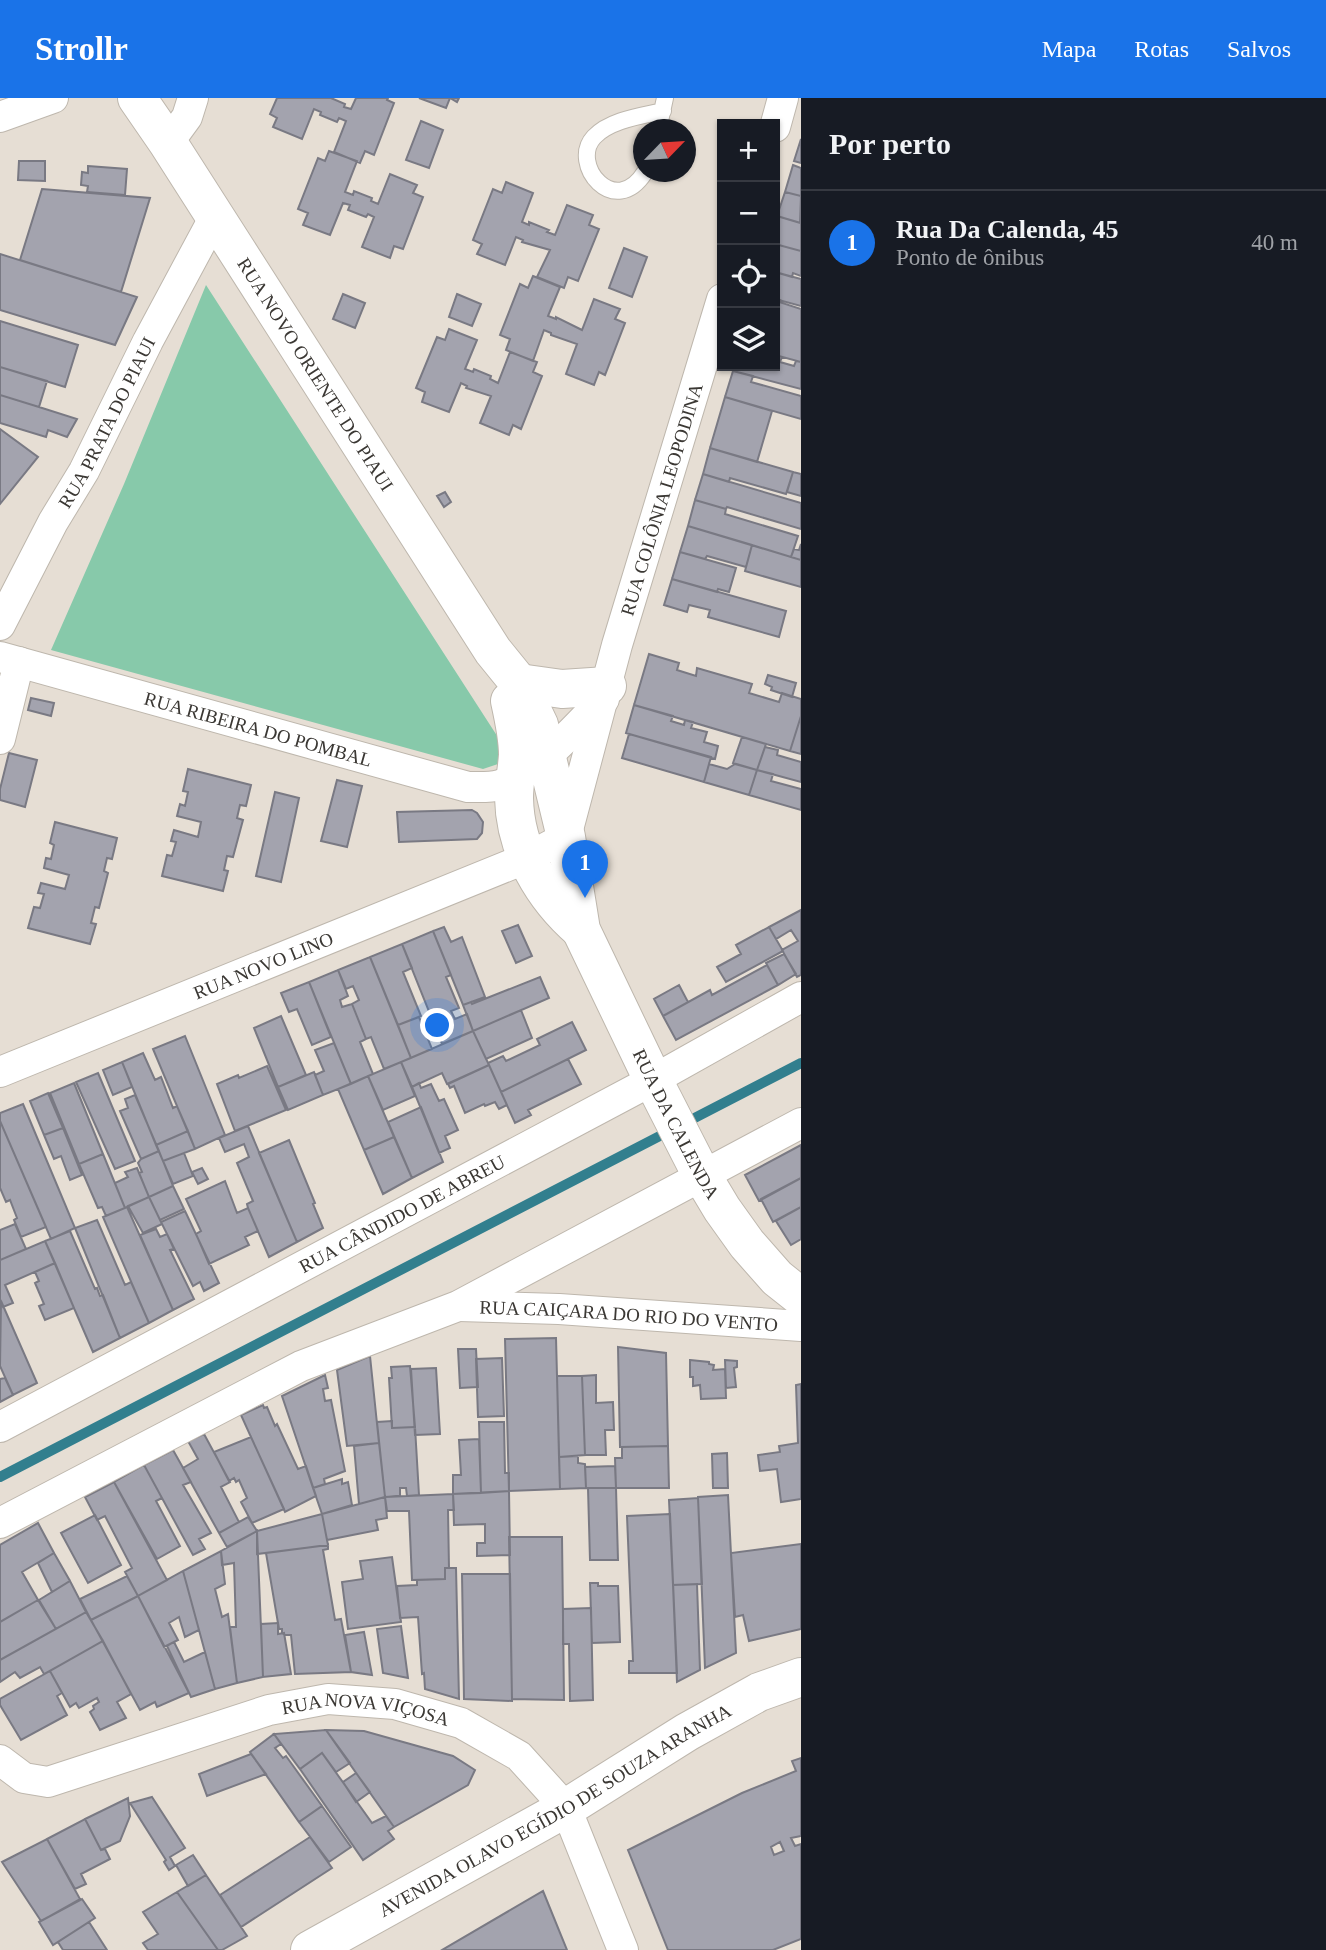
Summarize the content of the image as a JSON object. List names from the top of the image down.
{
  "streets": {
    "street": [
      "RUA NOVO ORIENTE DO PIAUI",
      "RUA PRATA DO PIAUI",
      "RUA COLÔNIA LEOPODINA",
      "RUA RIBEIRA DO POMBAL",
      "RUA NOVO LINO",
      "RUA DA CALENDA",
      "RUA CÂNDIDO DE ABREU",
      "RUA CAIÇARA DO RIO DO VENTO",
      "RUA NOVA VIÇOSA",
      "AVENIDA OLAVO EGÍDIO DE SOUZA ARANHA"
    ]
  },
  "crossings": [
    ["RUA NOVO ORIENTE DO PIAUI", "RUA PRATA DO PIAUI"],
    ["RUA NOVO ORIENTE DO PIAUI", "RUA COLÔNIA LEOPODINA"],
    ["RUA NOVO ORIENTE DO PIAUI", "RUA RIBEIRA DO POMBAL"],
    ["RUA NOVO ORIENTE DO PIAUI", "RUA NOVO LINO"],
    ["RUA NOVO ORIENTE DO PIAUI", "RUA DA CALENDA"],
    ["RUA COLÔNIA LEOPODINA", "RUA NOVO LINO"],
    ["RUA COLÔNIA LEOPODINA", "RUA DA CALENDA"],
    ["RUA NOVO LINO", "RUA DA CALENDA"],
    ["RUA DA CALENDA", "RUA CÂNDIDO DE ABREU"],
    ["RUA NOVA VIÇOSA", "AVENIDA OLAVO EGÍDIO DE SOUZA ARANHA"]
  ],
  "north": "top right",
  "page": {
    "header": "Strollr",
    "nav": ["Mapa", "Rotas", "Salvos"],
    "heading": "Por perto",
    "map_buttons": ["+", "−"],
    "list": [
      {
        "mark": "1",
        "name": "Rua Da Calenda, 45",
        "note": "Ponto de ônibus",
        "value": "40 m"
      }
    ],
    "pins": "1"
  }
}
